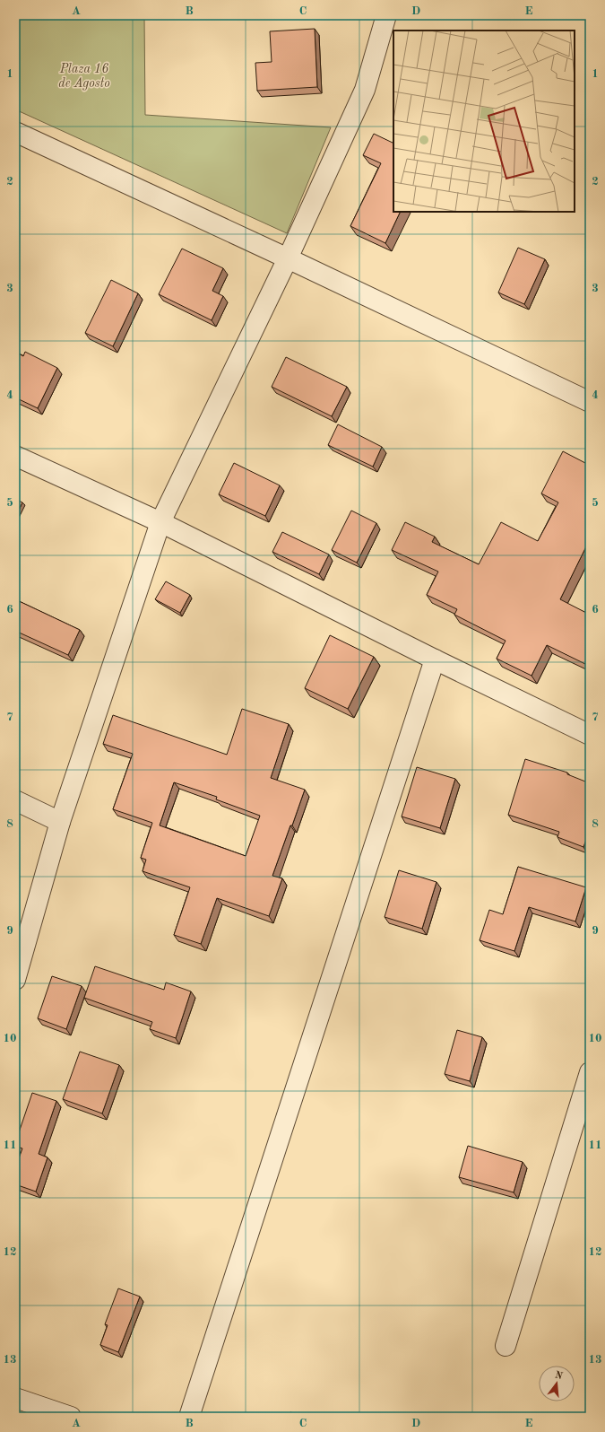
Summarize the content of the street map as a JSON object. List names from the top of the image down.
{
  "parks": ["Plaza 16 de Agosto"],
  "north": "top",
  "grid": {
    "columns": [
      "A",
      "B",
      "C",
      "D",
      "E"
    ],
    "rows": [
      "1",
      "2",
      "3",
      "4",
      "5",
      "6",
      "7",
      "8",
      "9",
      "10",
      "11",
      "12",
      "13"
    ]
  }
}
